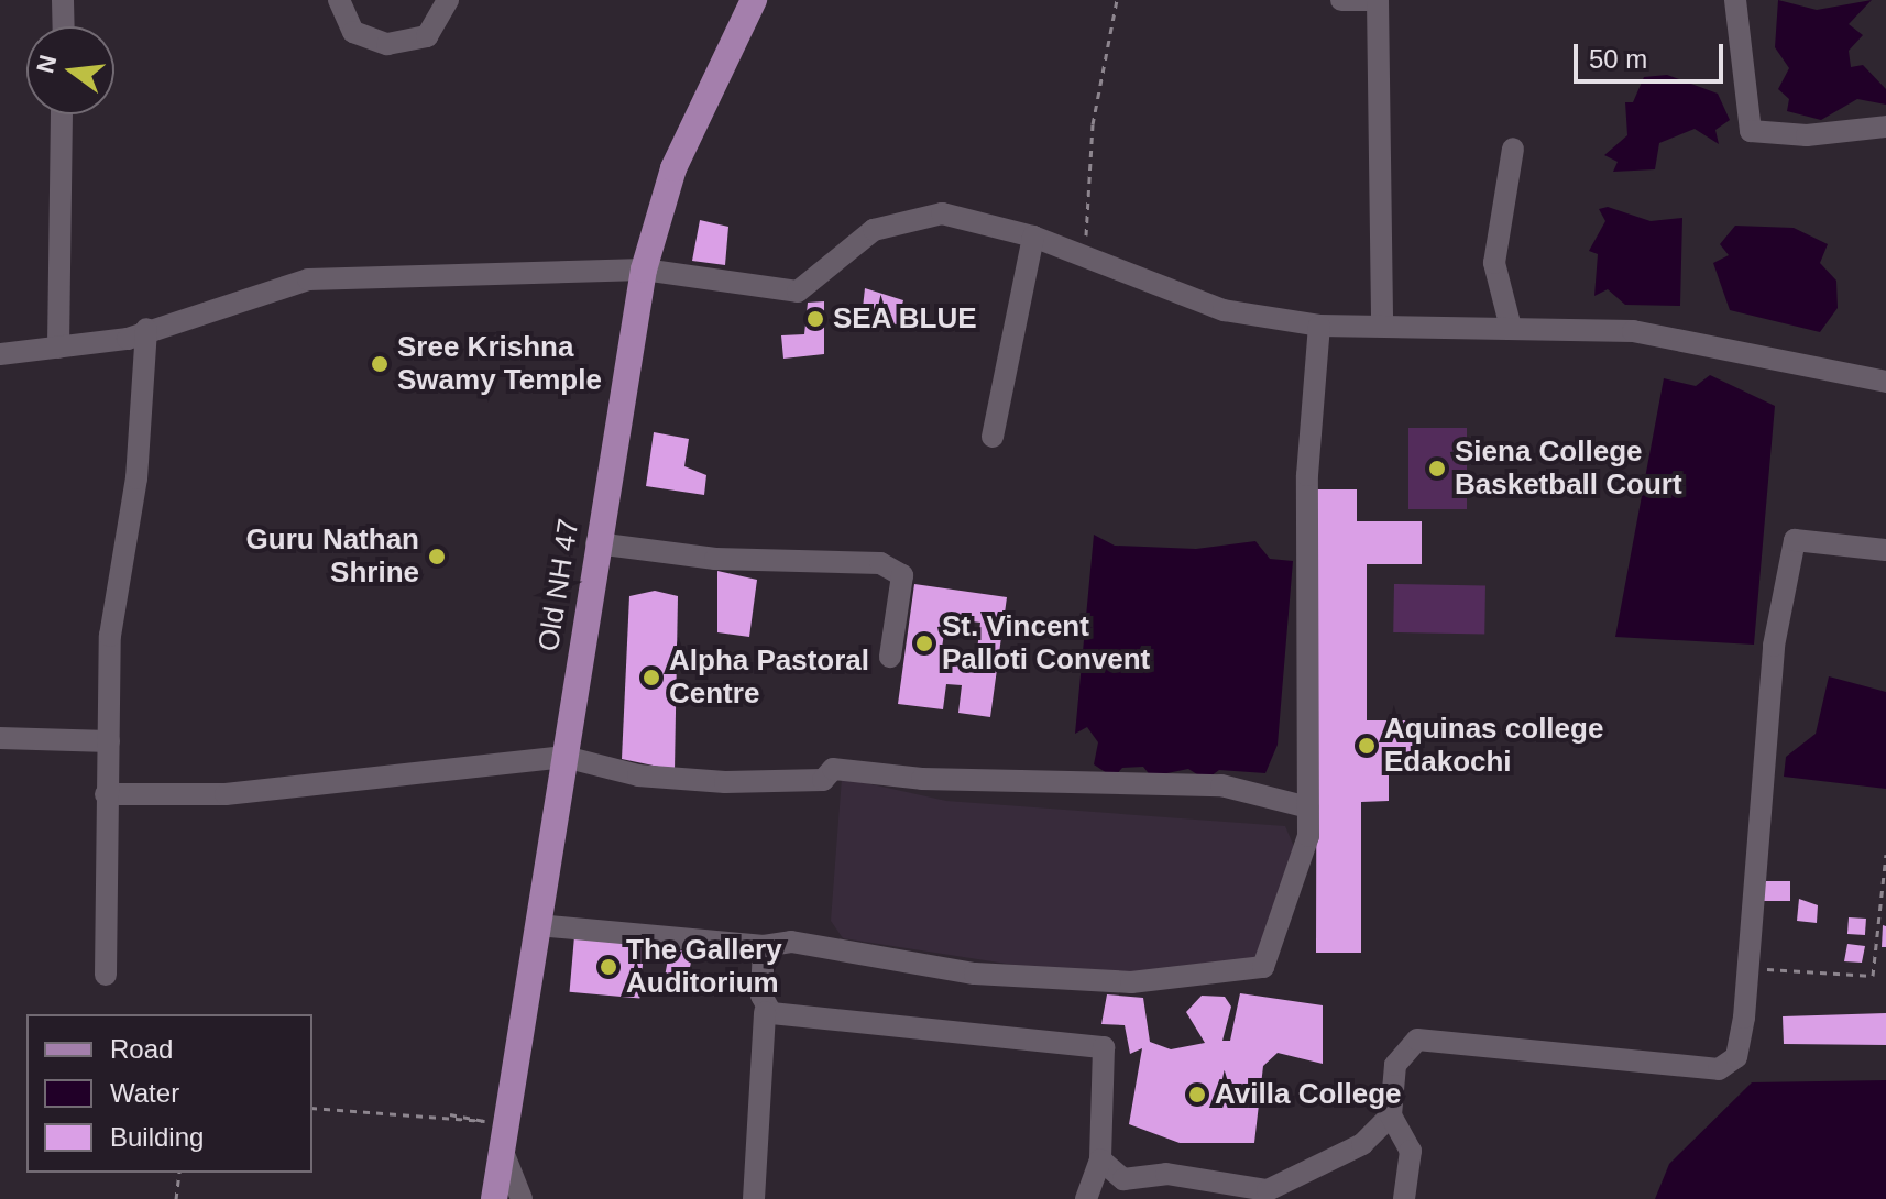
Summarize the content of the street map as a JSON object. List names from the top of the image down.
{
  "streets": {
    "main road": ["Old NH 47"]
  },
  "places": [
    "SEA BLUE",
    "Sree Krishna Swamy Temple",
    "Siena College Basketball Court",
    "Guru Nathan Shrine",
    "St. Vincent Palloti Convent",
    "Alpha Pastoral Centre",
    "Aquinas college Edakochi",
    "The Gallery Auditorium",
    "Avilla College"
  ],
  "legend": ["Road", "Water", "Building"],
  "scale_bar": "50 m",
  "north": "left"
}
